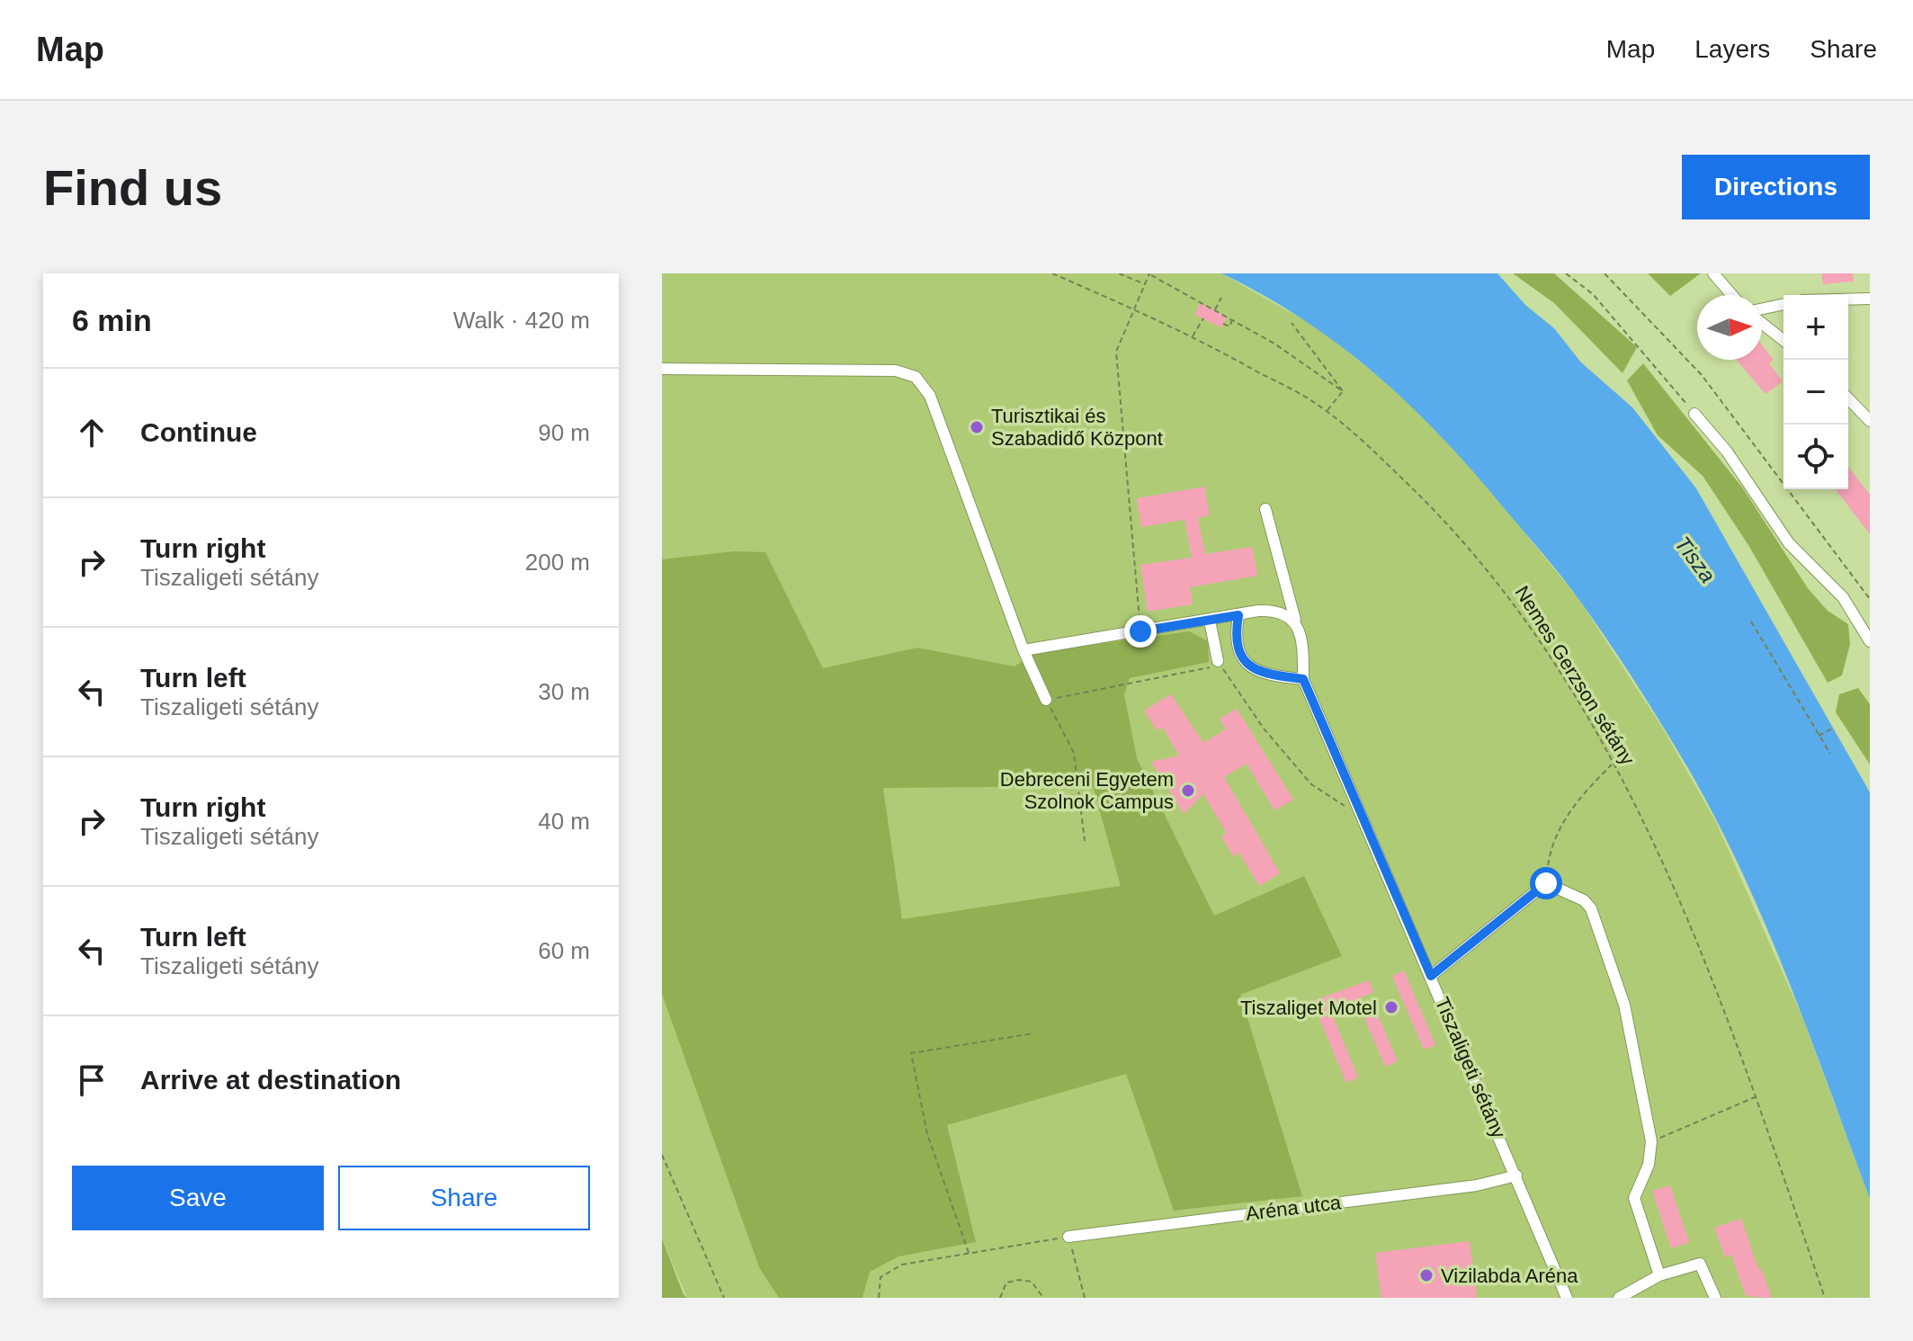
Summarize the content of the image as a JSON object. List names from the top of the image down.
{
  "streets": {
    "street": ["Tiszaligeti sétány", "Aréna utca"],
    "path": ["Nemes Gerzson sétány"]
  },
  "crossings": [
    ["Tiszaligeti sétány", "Aréna utca"]
  ],
  "water": ["Tisza"],
  "places": [
    "Turisztikai és Szabadidő Központ",
    "Debreceni Egyetem Szolnok Campus",
    "Tiszaliget Motel",
    "Vizilabda Aréna"
  ],
  "north": "right",
  "page": {
    "header": "Map",
    "nav": ["Map", "Layers", "Share"],
    "buttons": [
      "Directions",
      ["Save", "Share"]
    ],
    "title": "Find us",
    "heading": ["6 min", "Walk · 420 m"],
    "map_buttons": ["+", "−"],
    "list": [
      ["Continue", "90 m"],
      ["Turn right", "Tiszaligeti sétány", "200 m"],
      ["Turn left", "Tiszaligeti sétány", "30 m"],
      ["Turn right", "Tiszaligeti sétány", "40 m"],
      ["Turn left", "Tiszaligeti sétány", "60 m"],
      "Arrive at destination"
    ]
  }
}
